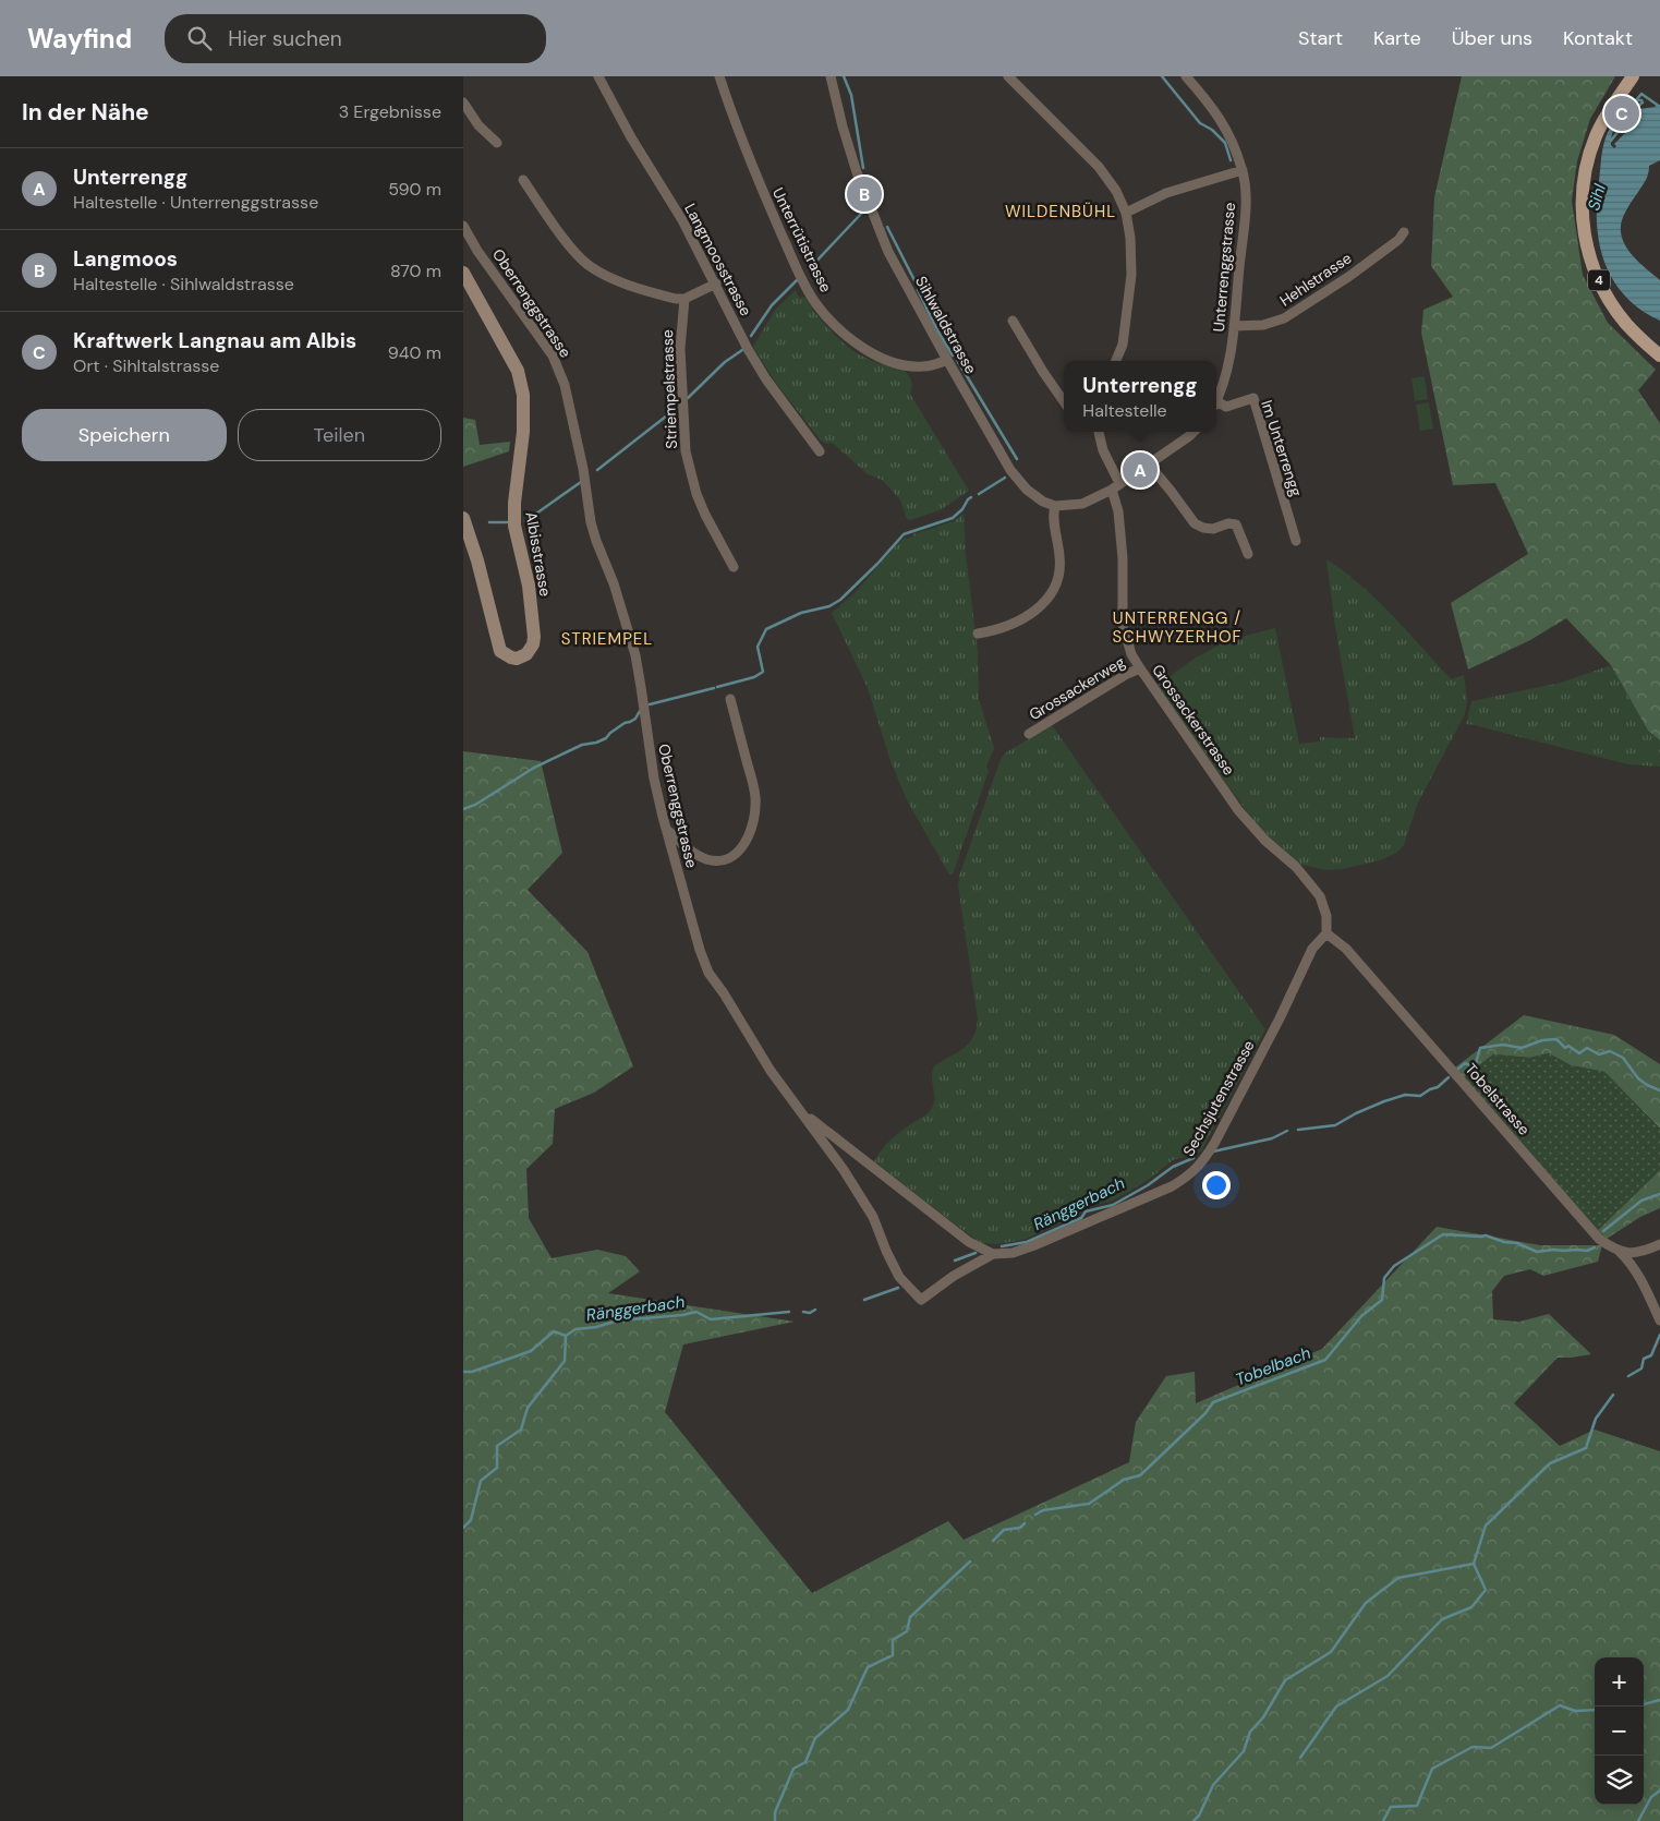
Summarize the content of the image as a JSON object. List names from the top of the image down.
{
  "streets": {
    "main road": ["4", "Albisstrasse"],
    "street": [
      "Unterrütistrasse",
      "Langmoosstrasse",
      "Unterrenggstrasse",
      "Hehlstrasse",
      "Oberrenggstrasse",
      "Sihlwaldstrasse",
      "Striempelstrasse",
      "Im Unterrengg",
      "Grossackerweg",
      "Grossackerstrasse",
      "Sechsjutenstrasse",
      "Tobelstrasse"
    ]
  },
  "crossings": [
    ["Unterrütistrasse", "Sihlwaldstrasse"],
    ["Unterrenggstrasse", "Hehlstrasse"],
    ["Oberrenggstrasse", "Sechsjutenstrasse"],
    ["Grossackerweg", "Grossackerstrasse"],
    ["Grossackerstrasse", "Sechsjutenstrasse"],
    ["Grossackerstrasse", "Tobelstrasse"],
    ["Sechsjutenstrasse", "Tobelstrasse"]
  ],
  "districts": ["WILDENBÜHL", "UNTERRENGG / SCHWYZERHOF", "STRIEMPEL"],
  "water": ["Sihl", "Ränggerbach", "Tobelbach"],
  "page": {
    "header": "Wayfind",
    "search": "Hier suchen",
    "nav": [
      "Start",
      "Karte",
      "Über uns",
      "Kontakt"
    ],
    "heading": ["In der Nähe", "3 Ergebnisse"],
    "pins": ["C", "B", "A"],
    "list": [
      {
        "mark": "A",
        "name": "Unterrengg",
        "note": "Haltestelle · Unterrenggstrasse",
        "value": "590 m"
      },
      {
        "mark": "B",
        "name": "Langmoos",
        "note": "Haltestelle · Sihlwaldstrasse",
        "value": "870 m"
      },
      {
        "mark": "C",
        "name": "Kraftwerk Langnau am Albis",
        "note": "Ort · Sihltalstrasse",
        "value": "940 m"
      }
    ],
    "popup": ["Unterrengg", "Haltestelle"],
    "buttons": ["Speichern", "Teilen"],
    "map_buttons": ["+", "−"]
  }
}
